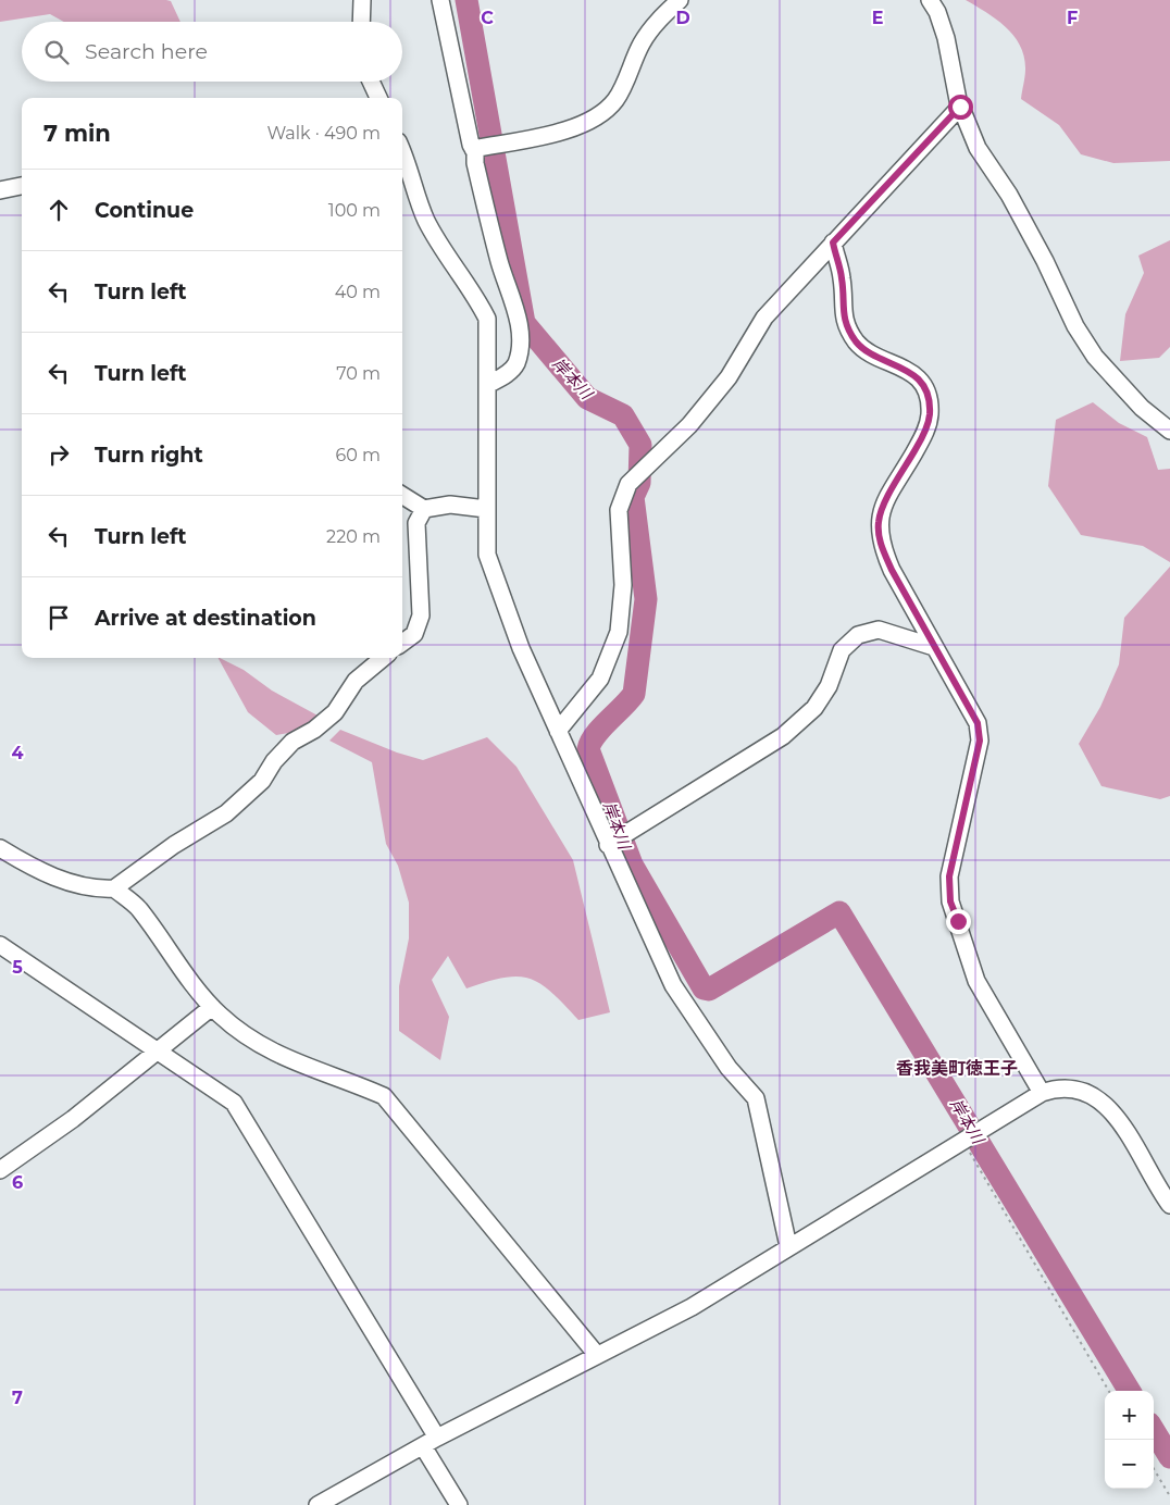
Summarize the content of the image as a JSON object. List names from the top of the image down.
{
  "districts": ["香我美町徳王子"],
  "water": ["岸本川"],
  "page": {
    "search": "Search here",
    "heading": ["7 min", "Walk · 490 m"],
    "list": [
      ["Continue", "100 m"],
      ["Turn left", "40 m"],
      ["Turn left", "70 m"],
      ["Turn right", "60 m"],
      ["Turn left", "220 m"],
      "Arrive at destination"
    ],
    "map_buttons": ["+", "−"]
  },
  "grid": {
    "columns": [
      "C",
      "D",
      "E",
      "F"
    ],
    "rows": [
      "4",
      "5",
      "6",
      "7"
    ]
  }
}
